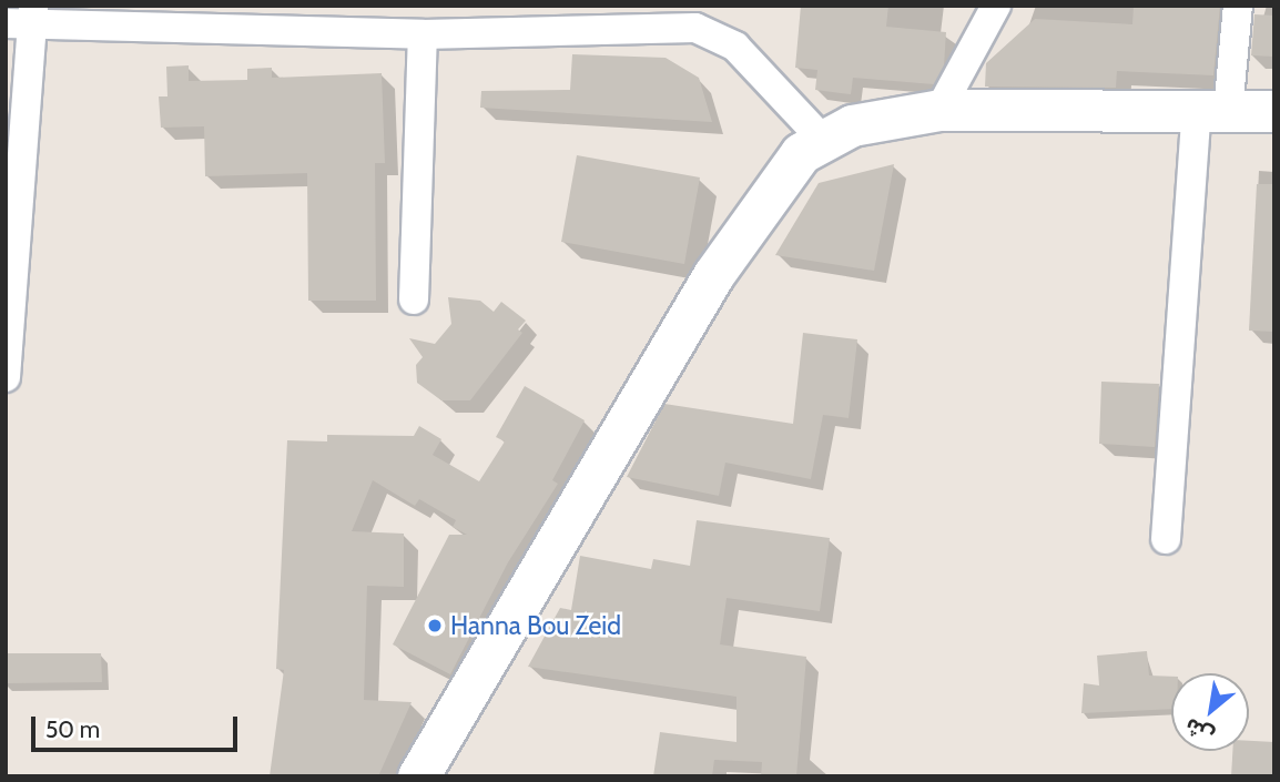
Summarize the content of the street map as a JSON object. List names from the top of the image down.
{
  "places": ["Hanna Bou Zeid"],
  "scale_bar": "50 m",
  "north": "bottom left"
}
